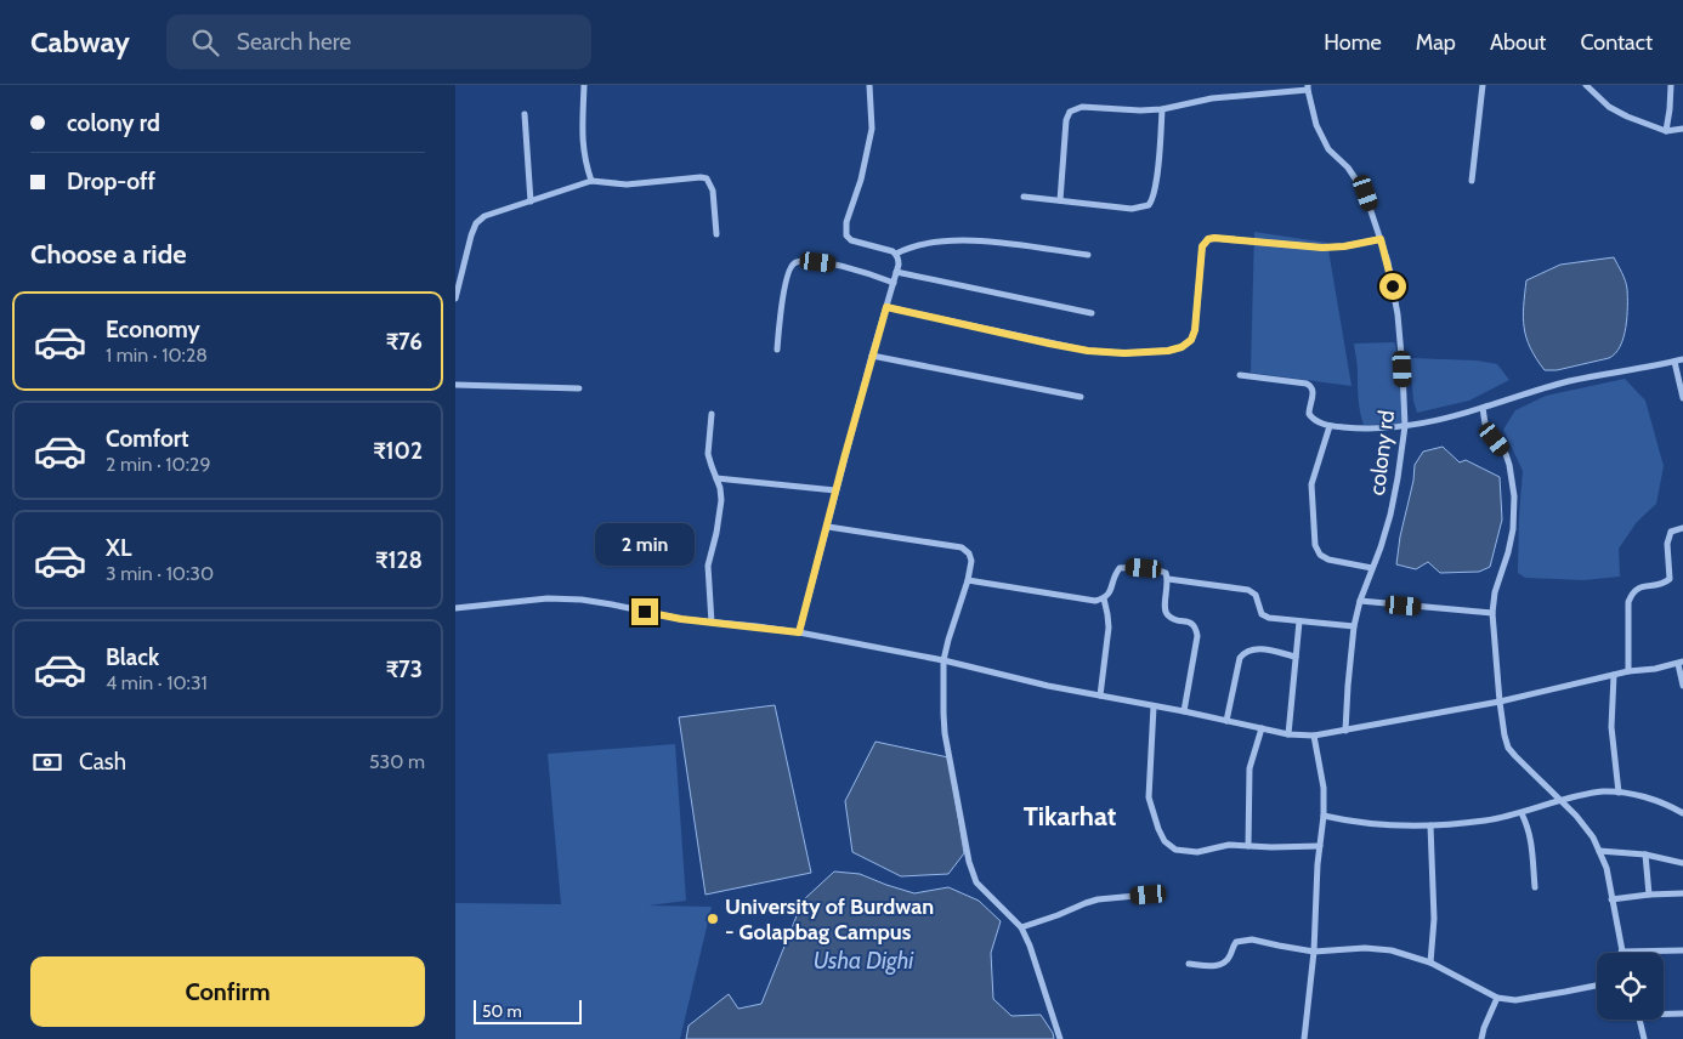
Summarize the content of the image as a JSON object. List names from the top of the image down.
{
  "streets": {
    "street": ["colony rd"]
  },
  "districts": ["Tikarhat"],
  "water": ["Usha Dighi"],
  "places": ["University of Burdwan - Golapbag Campus"],
  "scale_bar": "50 m",
  "page": {
    "header": "Cabway",
    "search": "Search here",
    "nav": [
      "Home",
      "Map",
      "About",
      "Contact"
    ],
    "banner": ["colony rd", "Drop-off"],
    "heading": "Choose a ride",
    "list": [
      {
        "name": "Economy",
        "note": "1 min · 10:28",
        "value": "₹76"
      },
      {
        "name": "Comfort",
        "note": "2 min · 10:29",
        "value": "₹102"
      },
      {
        "name": "XL",
        "note": "3 min · 10:30",
        "value": "₹128"
      },
      {
        "name": "Black",
        "note": "4 min · 10:31",
        "value": "₹73"
      }
    ],
    "bubble": "2 min",
    "pay": ["Cash", "530 m"],
    "buttons": "Confirm",
    "scale": "50 m"
  }
}
